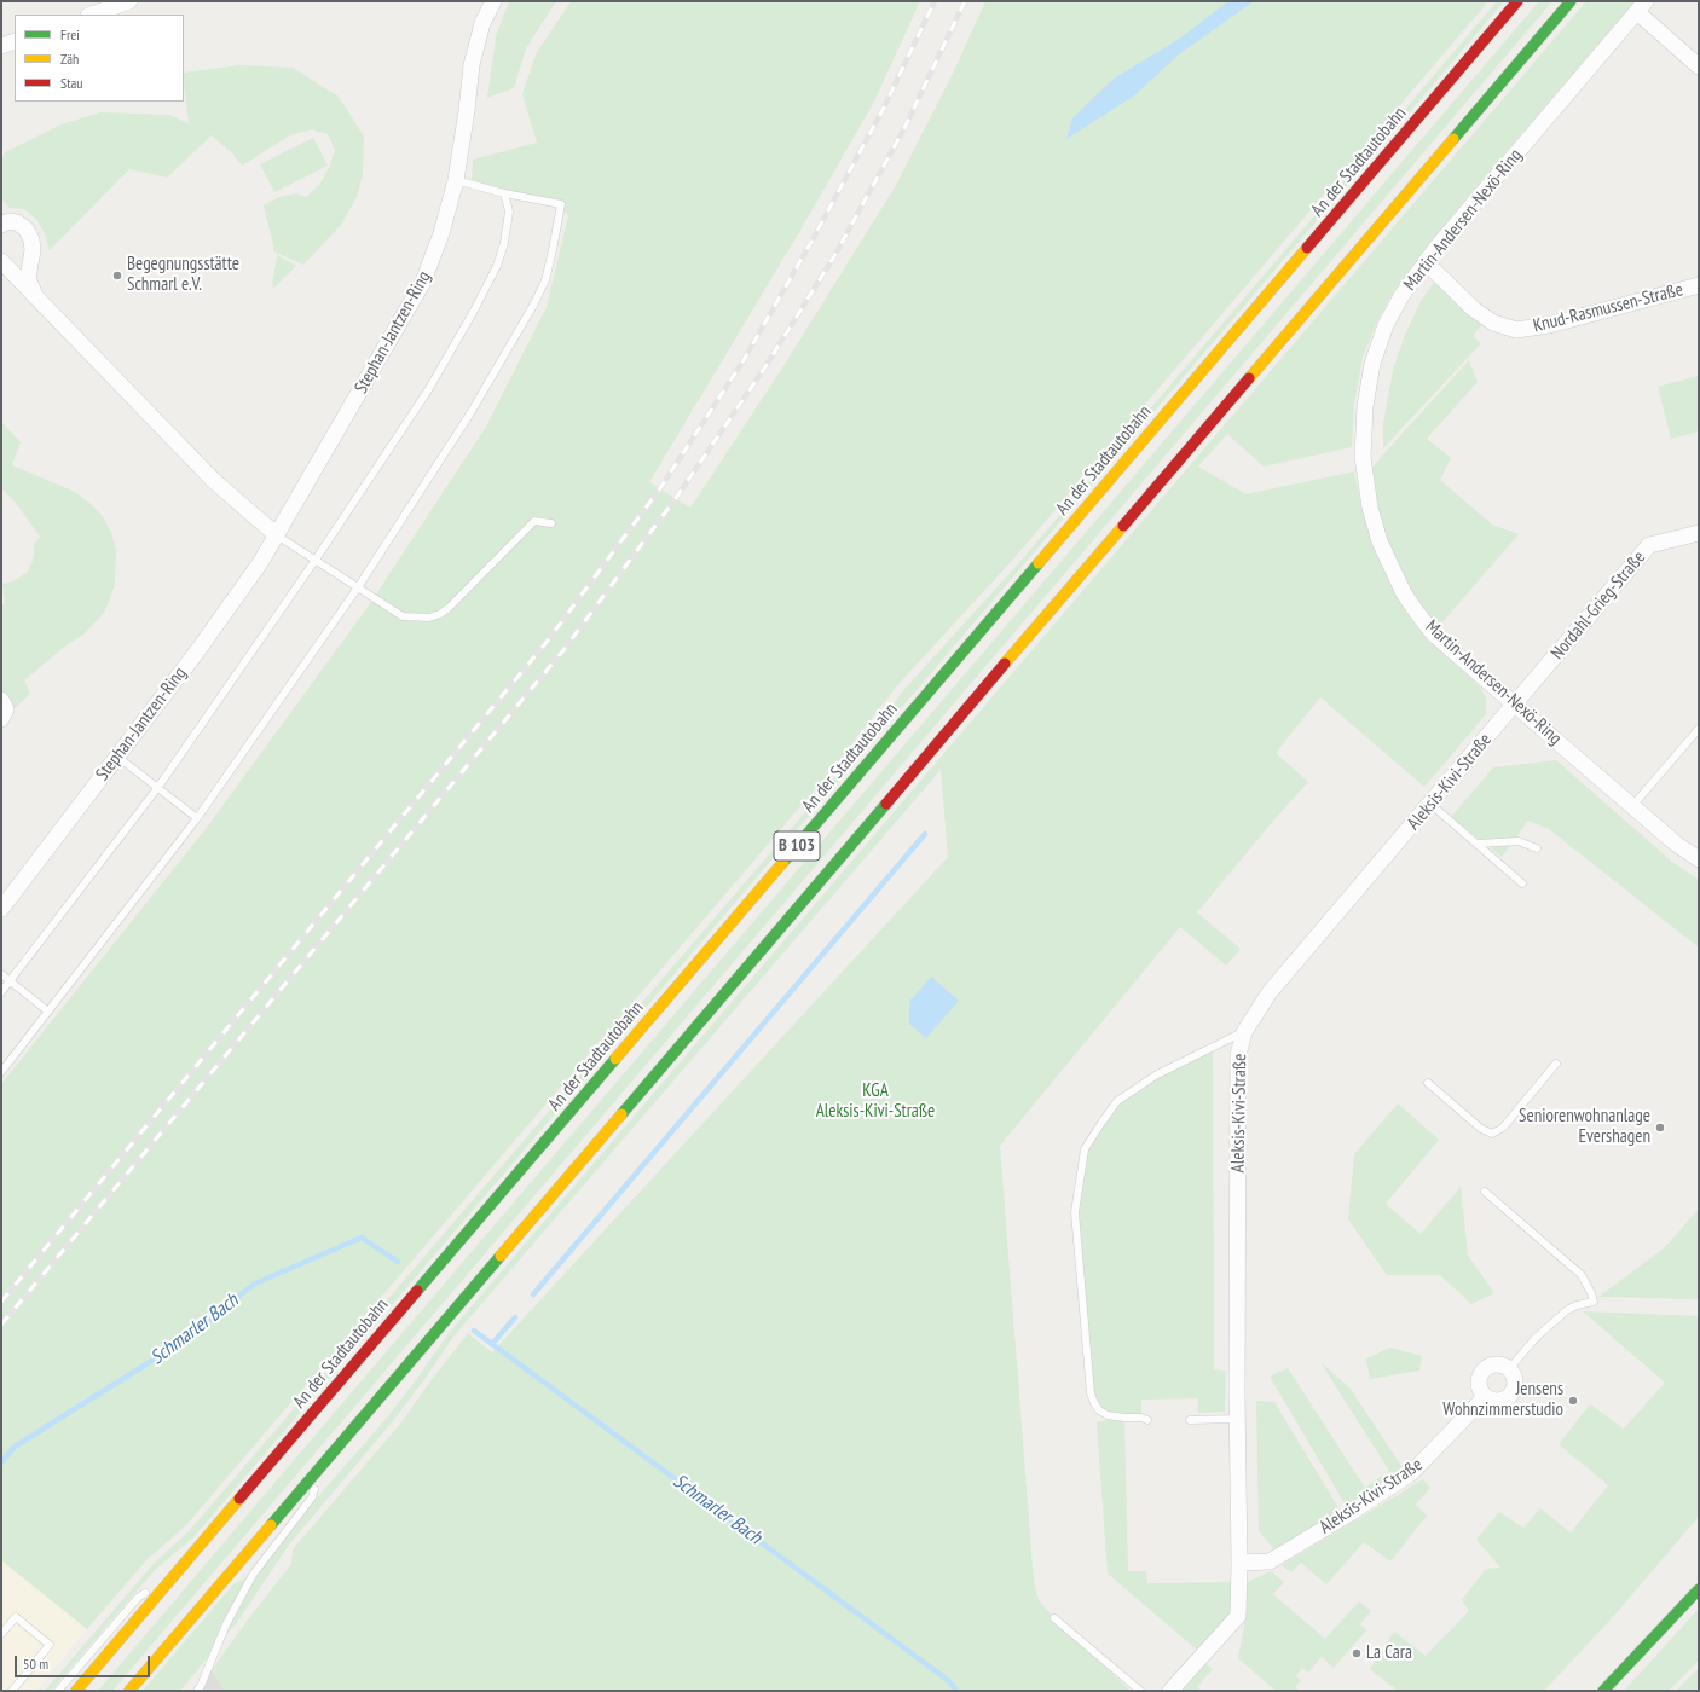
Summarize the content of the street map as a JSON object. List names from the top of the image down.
{
  "streets": {
    "main road": ["An der Stadtautobahn", "B 103"],
    "street": [
      "Martin-Andersen-Nexö-Ring",
      "Knud-Rasmussen-Straße",
      "Stephan-Jantzen-Ring",
      "Nordahl-Grieg-Straße",
      "Aleksis-Kivi-Straße"
    ]
  },
  "crossings": [
    ["Martin-Andersen-Nexö-Ring", "Knud-Rasmussen-Straße"],
    ["Martin-Andersen-Nexö-Ring", "Nordahl-Grieg-Straße"],
    ["Martin-Andersen-Nexö-Ring", "Aleksis-Kivi-Straße"],
    ["Nordahl-Grieg-Straße", "Aleksis-Kivi-Straße"]
  ],
  "water": ["Schmarler Bach"],
  "parks": ["KGA Aleksis-Kivi-Straße"],
  "places": [
    "Begegnungsstätte Schmarl e.V.",
    "Seniorenwohnanlage Evershagen",
    "Jensens Wohnzimmerstudio",
    "La Cara"
  ],
  "legend": ["Frei", "Zäh", "Stau"],
  "scale_bar": "50 m"
}
